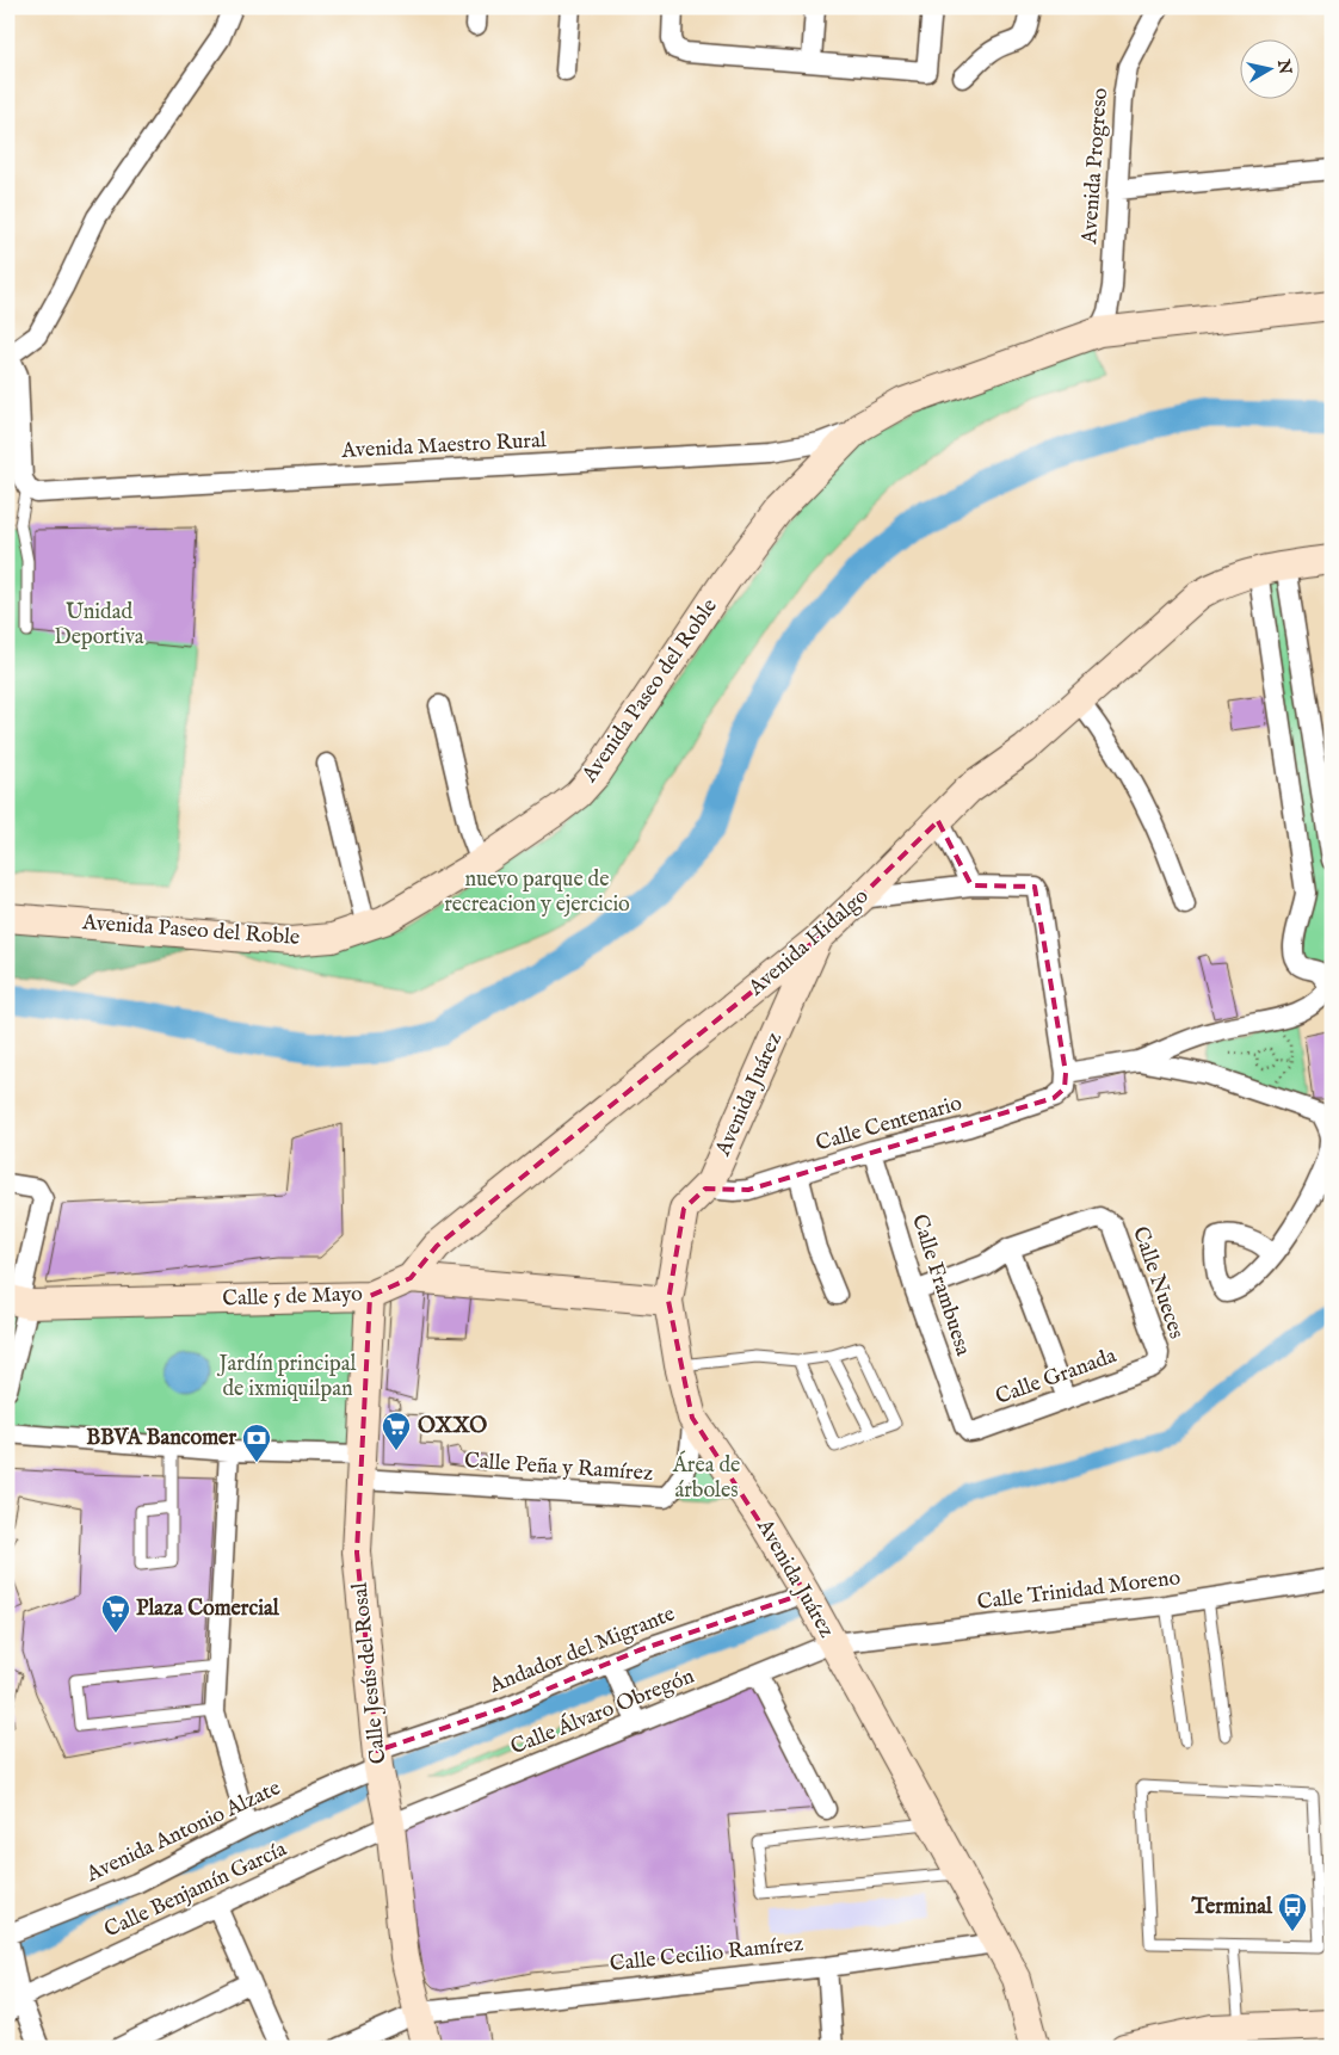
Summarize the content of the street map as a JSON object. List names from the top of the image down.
{
  "streets": {
    "street": [
      "Avenida Progreso",
      "Avenida Maestro Rural",
      "Avenida Paseo del Roble",
      "Avenida Hidalgo",
      "Avenida Juárez",
      "Calle Centenario",
      "Calle Nueces",
      "Calle Frambuesa",
      "Calle 5 de Mayo",
      "Calle Granada",
      "Calle Peña y Ramírez",
      "Calle Trinidad Moreno",
      "Andador del Migrante",
      "Calle Jesús del Rosal",
      "Calle Álvaro Obregón",
      "Avenida Antonio Alzate",
      "Calle Benjamín García",
      "Calle Cecilio Ramírez"
    ]
  },
  "crossings": [
    ["Avenida Progreso", "Avenida Paseo del Roble"],
    ["Avenida Maestro Rural", "Avenida Paseo del Roble"],
    ["Avenida Hidalgo", "Avenida Juárez"],
    ["Avenida Hidalgo", "Calle 5 de Mayo"],
    ["Avenida Juárez", "Calle Centenario"],
    ["Avenida Juárez", "Calle 5 de Mayo"],
    ["Avenida Juárez", "Calle Peña y Ramírez"],
    ["Avenida Juárez", "Calle Trinidad Moreno"],
    ["Avenida Juárez", "Andador del Migrante"],
    ["Avenida Juárez", "Calle Álvaro Obregón"],
    ["Avenida Juárez", "Calle Cecilio Ramírez"],
    ["Calle Centenario", "Calle Frambuesa"],
    ["Calle Nueces", "Calle Granada"],
    ["Calle Frambuesa", "Calle Granada"],
    ["Calle 5 de Mayo", "Calle Jesús del Rosal"],
    ["Calle Peña y Ramírez", "Calle Jesús del Rosal"],
    ["Calle Trinidad Moreno", "Calle Álvaro Obregón"],
    ["Andador del Migrante", "Calle Jesús del Rosal"],
    ["Andador del Migrante", "Avenida Antonio Alzate"],
    ["Calle Jesús del Rosal", "Calle Álvaro Obregón"],
    ["Calle Jesús del Rosal", "Avenida Antonio Alzate"],
    ["Calle Jesús del Rosal", "Calle Benjamín García"],
    ["Calle Jesús del Rosal", "Calle Cecilio Ramírez"],
    ["Calle Álvaro Obregón", "Calle Benjamín García"]
  ],
  "parks": [
    "Unidad Deportiva",
    "nuevo parque de recreacion y ejercicio",
    "Jardín principal de ixmiquilpan",
    "Área de árboles"
  ],
  "places": {
    "supermarket": ["OXXO", "Plaza Comercial"],
    "bank": ["BBVA Bancomer"],
    "bus stop": ["Terminal"]
  },
  "north": "right"
}
